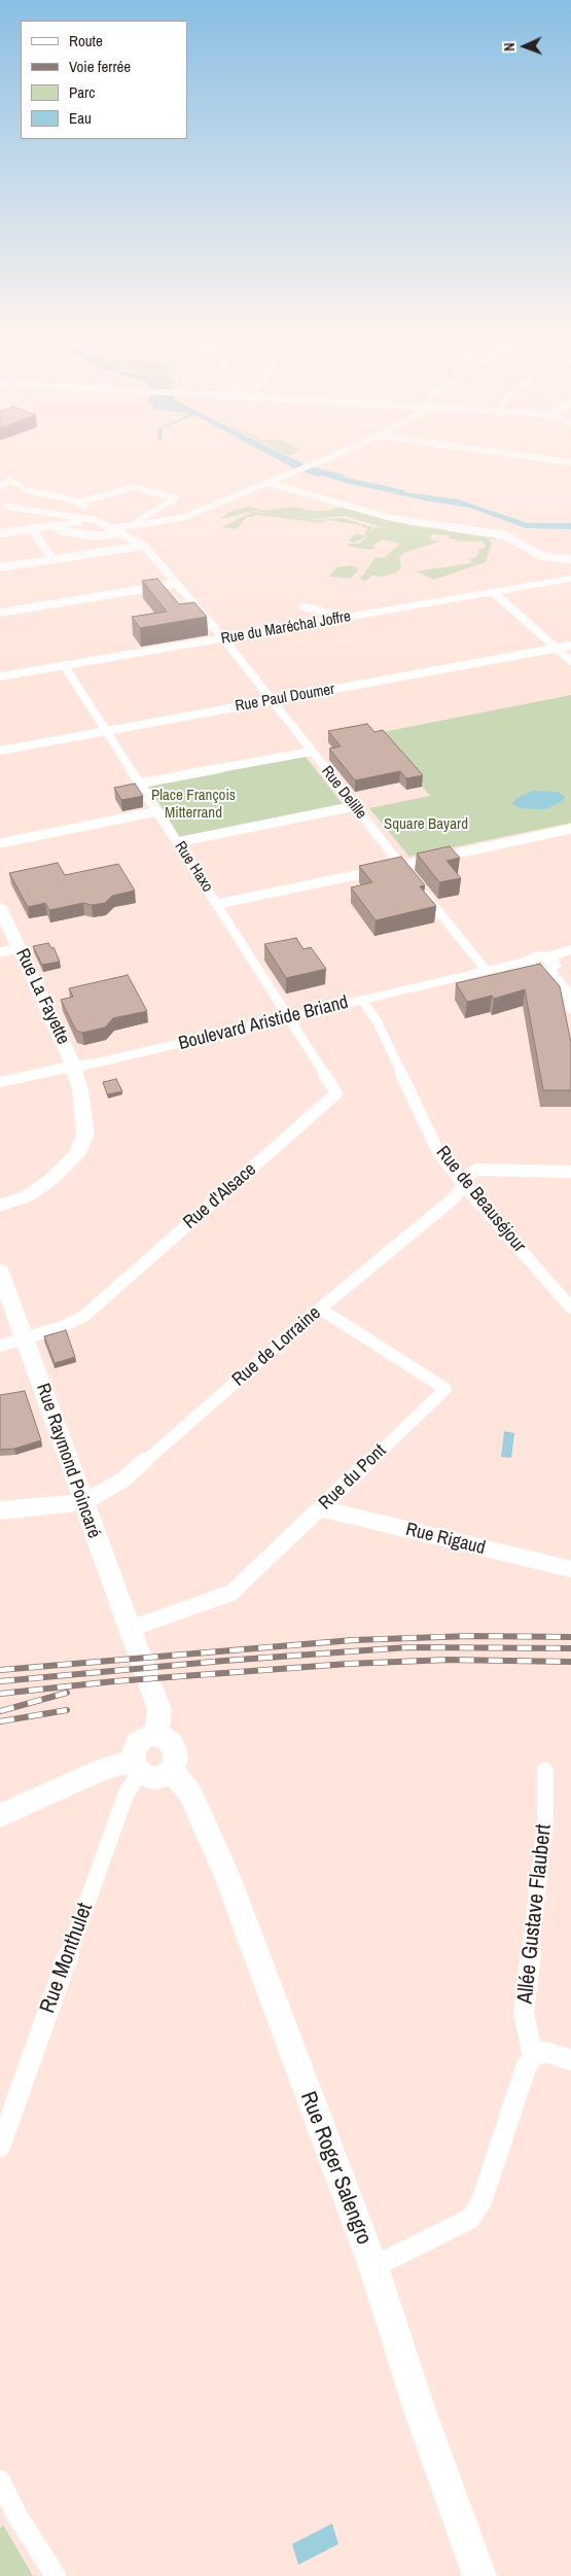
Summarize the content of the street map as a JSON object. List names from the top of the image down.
{
  "streets": {
    "main road": [
      "Rue La Fayette",
      "Boulevard Aristide Briand",
      "Rue Raymond Poincaré",
      "Rue Roger Salengro"
    ],
    "street": [
      "Rue du Maréchal Joffre",
      "Rue Paul Doumer",
      "Rue Delille",
      "Rue Haxo",
      "Rue d'Alsace",
      "Rue de Beauséjour",
      "Rue de Lorraine",
      "Rue du Pont",
      "Rue Rigaud",
      "Allée Gustave Flaubert",
      "Rue Monthulet"
    ]
  },
  "crossings": [
    ["Rue du Maréchal Joffre", "Rue Delille"],
    ["Rue du Maréchal Joffre", "Rue Haxo"],
    ["Rue Paul Doumer", "Rue Delille"],
    ["Rue Paul Doumer", "Rue Haxo"],
    ["Rue Delille", "Boulevard Aristide Briand"],
    ["Rue Haxo", "Boulevard Aristide Briand"],
    ["Rue Haxo", "Rue d'Alsace"],
    ["Rue La Fayette", "Boulevard Aristide Briand"],
    ["Boulevard Aristide Briand", "Rue d'Alsace"],
    ["Boulevard Aristide Briand", "Rue de Beauséjour"],
    ["Rue d'Alsace", "Rue Raymond Poincaré"],
    ["Rue de Beauséjour", "Rue de Lorraine"],
    ["Rue de Lorraine", "Rue Raymond Poincaré"],
    ["Rue de Lorraine", "Rue du Pont"],
    ["Rue Raymond Poincaré", "Rue du Pont"],
    ["Rue du Pont", "Rue Rigaud"],
    ["Rue Monthulet", "Rue Roger Salengro"]
  ],
  "parks": ["Place François Mitterrand", "Square Bayard"],
  "legend": [
    "Route",
    "Voie ferrée",
    "Parc",
    "Eau"
  ],
  "north": "left"
}
